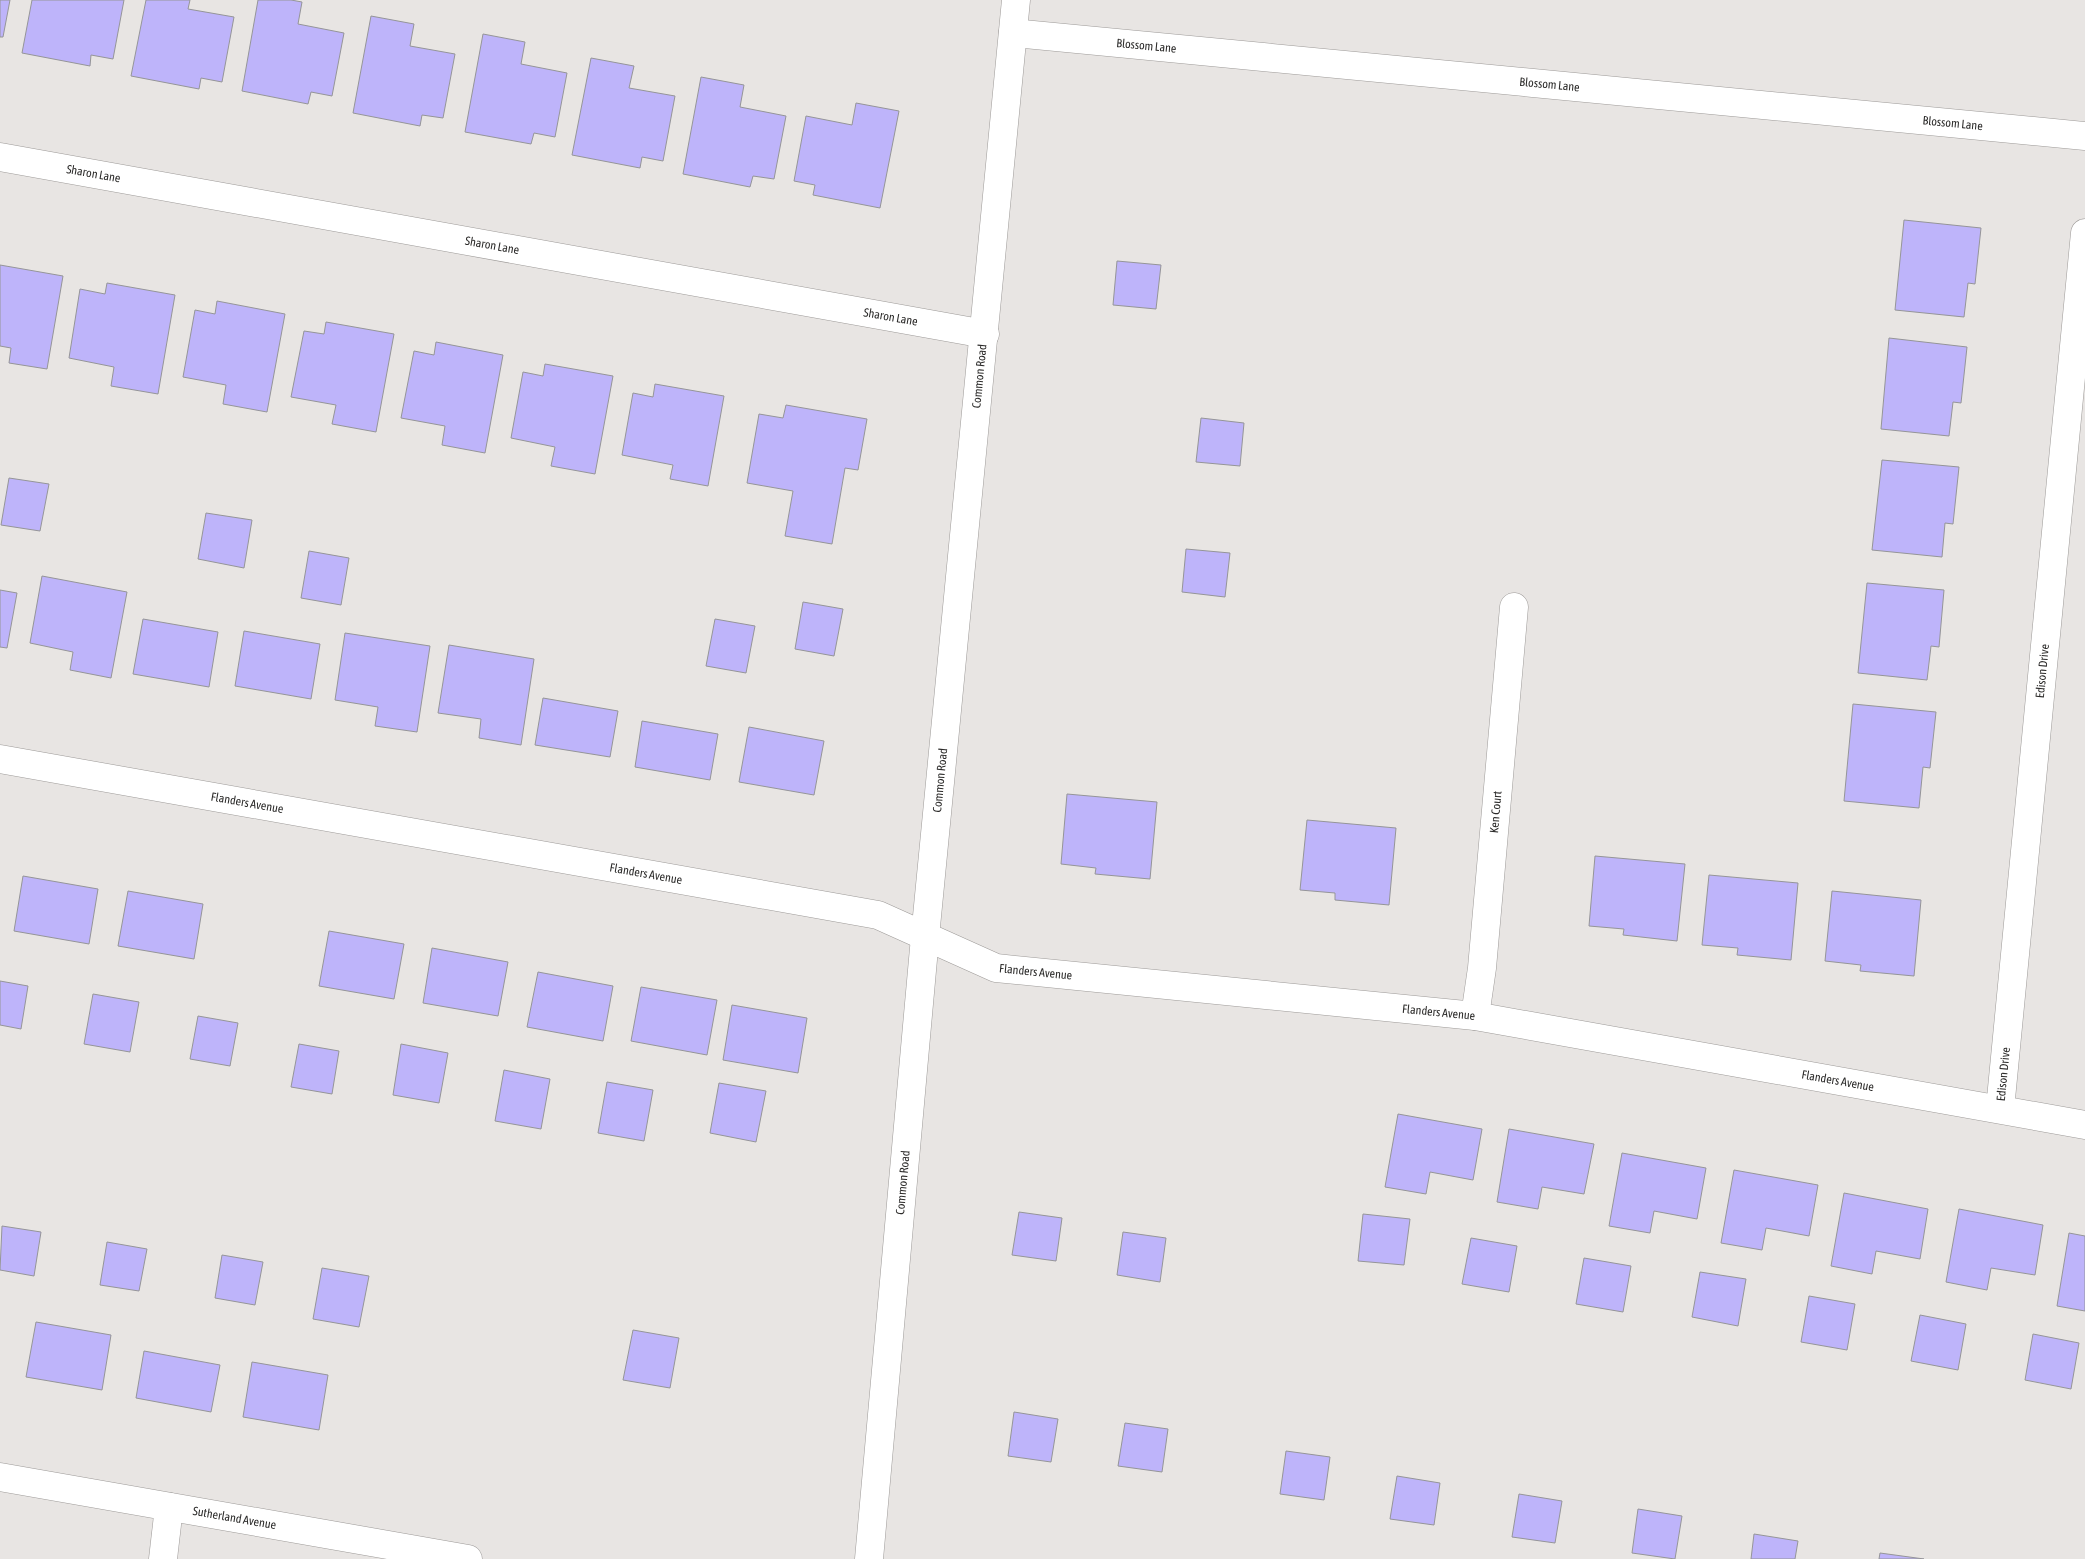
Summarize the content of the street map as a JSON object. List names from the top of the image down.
{
  "streets": {
    "street": [
      "Blossom Lane",
      "Sharon Lane",
      "Common Road",
      "Edison Drive",
      "Flanders Avenue",
      "Ken Court",
      "Sutherland Avenue"
    ]
  },
  "crossings": [
    ["Blossom Lane", "Common Road"],
    ["Sharon Lane", "Common Road"],
    ["Common Road", "Flanders Avenue"],
    ["Edison Drive", "Flanders Avenue"],
    ["Flanders Avenue", "Ken Court"]
  ]
}
